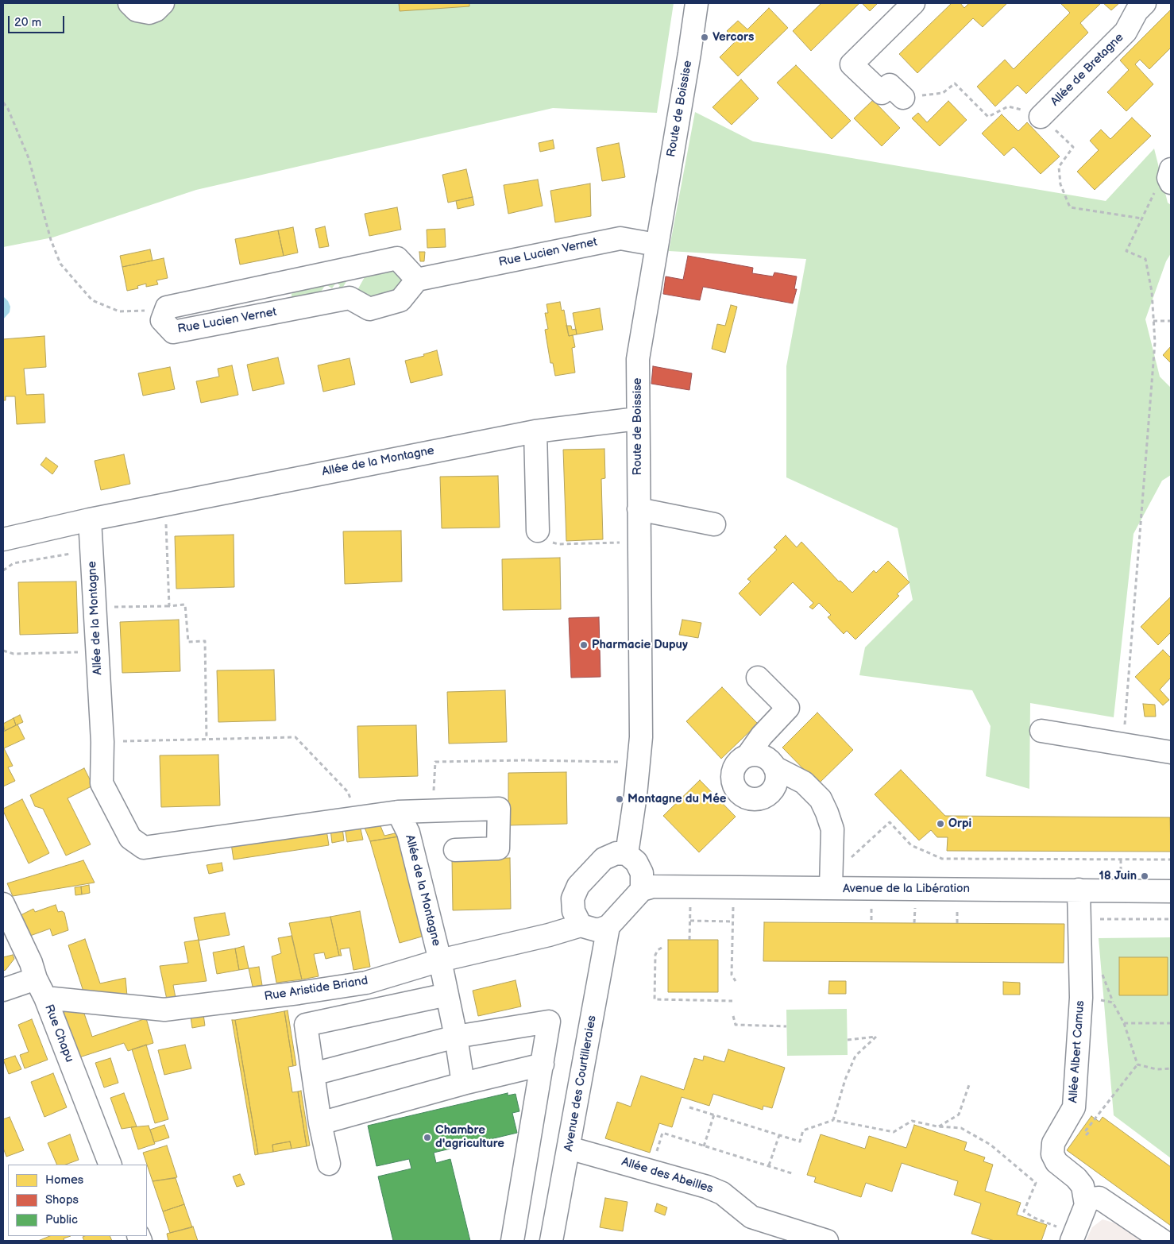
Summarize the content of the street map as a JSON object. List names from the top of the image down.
{
  "streets": {
    "street": [
      "Allée de Bretagne",
      "Route de Boissise",
      "Rue Lucien Vernet",
      "Allée de la Montagne",
      "Avenue de la Libération",
      "Rue Aristide Briand",
      "Rue Chapu",
      "Allée Albert Camus",
      "Avenue des Courtilleraies",
      "Allée des Abeilles"
    ]
  },
  "crossings": [
    ["Route de Boissise", "Rue Lucien Vernet"],
    ["Route de Boissise", "Allée de la Montagne"],
    ["Route de Boissise", "Avenue de la Libération"],
    ["Route de Boissise", "Rue Aristide Briand"],
    ["Route de Boissise", "Avenue des Courtilleraies"],
    ["Allée de la Montagne", "Rue Aristide Briand"],
    ["Avenue de la Libération", "Rue Aristide Briand"],
    ["Avenue de la Libération", "Allée Albert Camus"],
    ["Avenue de la Libération", "Avenue des Courtilleraies"],
    ["Rue Aristide Briand", "Rue Chapu"],
    ["Rue Aristide Briand", "Avenue des Courtilleraies"],
    ["Avenue des Courtilleraies", "Allée des Abeilles"]
  ],
  "places": [
    "Vercors",
    "Pharmacie Dupuy",
    "Montagne du Mée",
    "Orpi",
    "18 Juin",
    "Chambre d'agriculture"
  ],
  "legend": ["Homes", "Shops", "Public"],
  "scale_bar": "20 m"
}
